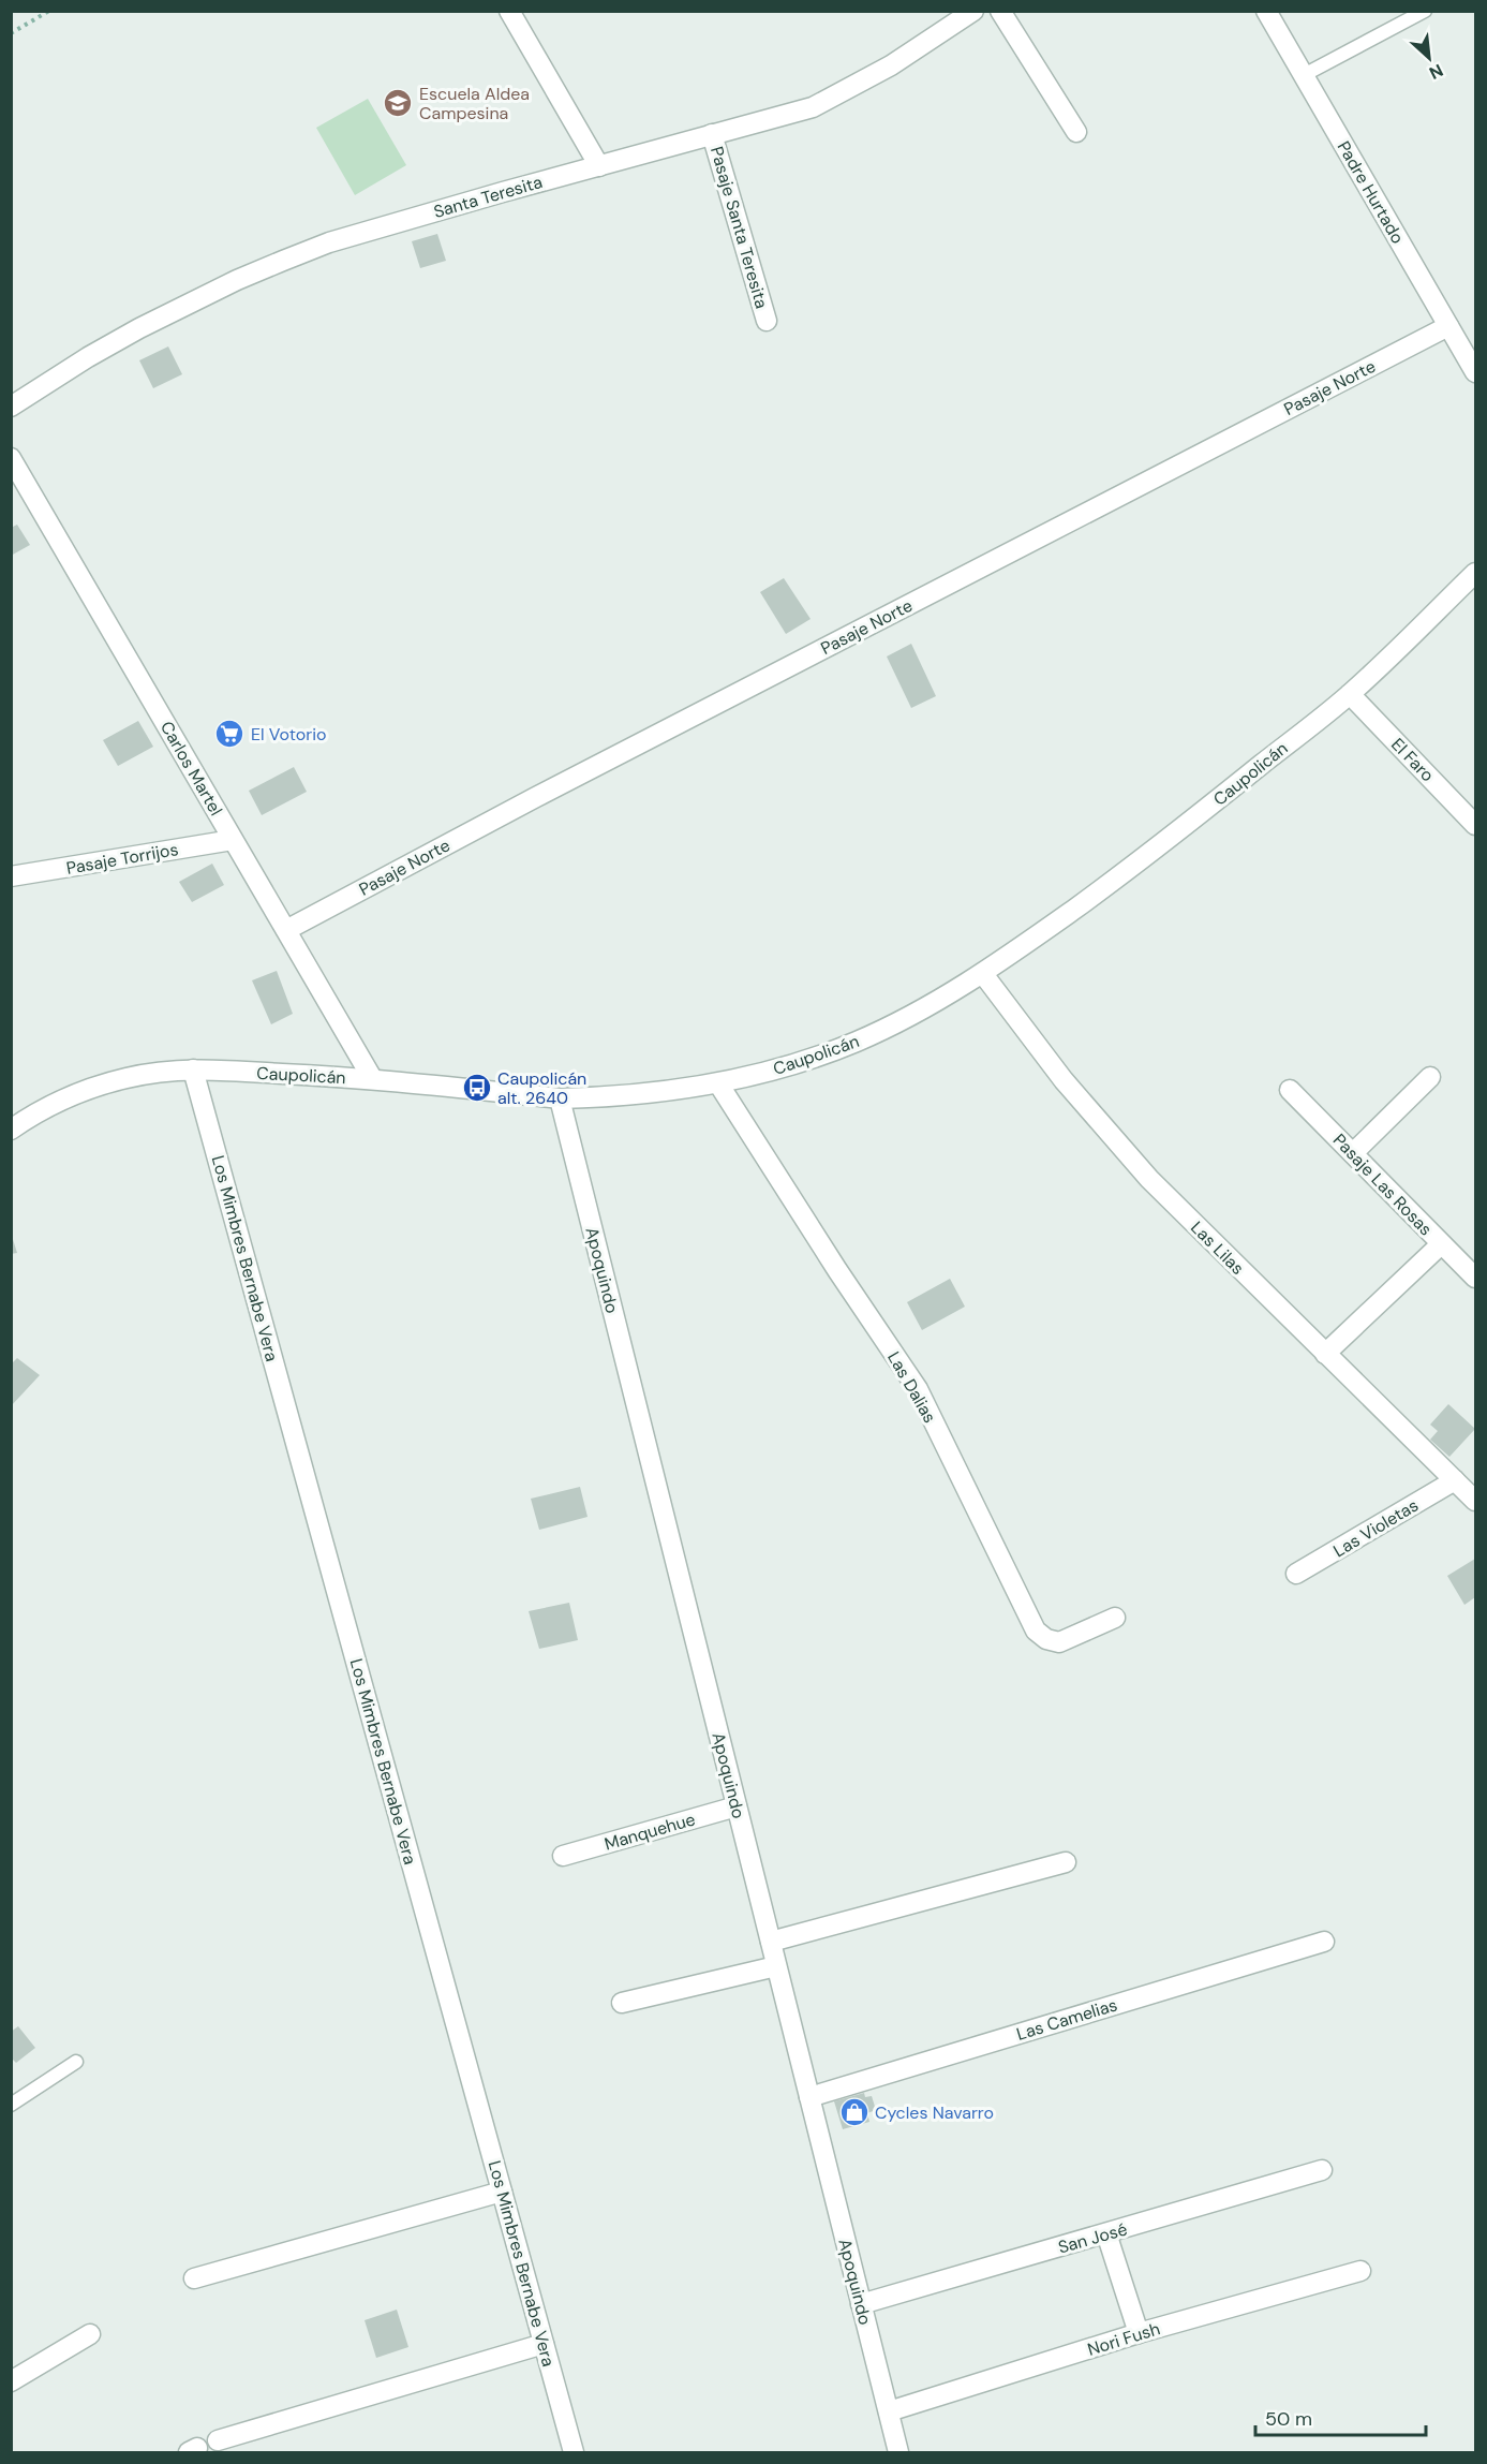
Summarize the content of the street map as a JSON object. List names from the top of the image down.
{
  "streets": {
    "street": [
      "Padre Hurtado",
      "Santa Teresita",
      "Pasaje Santa Teresita",
      "Pasaje Norte",
      "El Faro",
      "Carlos Martel",
      "Caupolicán",
      "Pasaje Torrijos",
      "Pasaje Las Rosas",
      "Las Lilas",
      "Los Mimbres Bernabe Vera",
      "Apoquindo",
      "Las Dalias",
      "Las Violetas",
      "Manquehue",
      "Las Camelias",
      "San José",
      "Nori Fush"
    ]
  },
  "crossings": [
    ["Padre Hurtado", "Pasaje Norte"],
    ["Santa Teresita", "Pasaje Santa Teresita"],
    ["Pasaje Norte", "Carlos Martel"],
    ["El Faro", "Caupolicán"],
    ["Carlos Martel", "Caupolicán"],
    ["Carlos Martel", "Pasaje Torrijos"],
    ["Caupolicán", "Las Lilas"],
    ["Caupolicán", "Los Mimbres Bernabe Vera"],
    ["Caupolicán", "Apoquindo"],
    ["Caupolicán", "Las Dalias"],
    ["Las Lilas", "Las Violetas"],
    ["Apoquindo", "Manquehue"],
    ["Apoquindo", "Las Camelias"],
    ["Apoquindo", "San José"],
    ["Apoquindo", "Nori Fush"]
  ],
  "places": {
    "school or university": ["Escuela Aldea Campesina"],
    "supermarket": ["El Votorio"],
    "bus stop": ["Caupolicán alt. 2640"],
    "shop": ["Cycles Navarro"]
  },
  "scale_bar": "50 m",
  "north": "bottom right"
}
